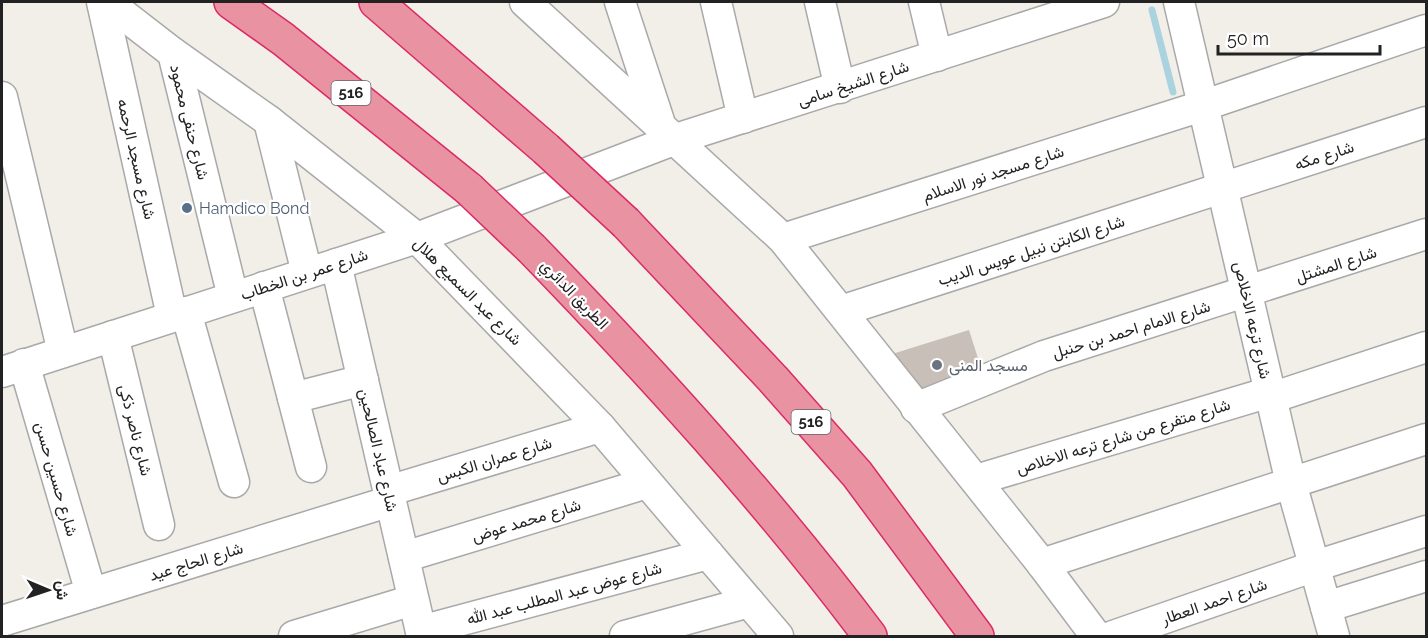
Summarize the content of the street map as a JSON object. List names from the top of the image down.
{
  "streets": {
    "highway": ["516", "الطريق الدائري"],
    "street": [
      "شارع الشيخ سامى",
      "شارع حنفى محمود",
      "شارع مكه",
      "شارع مسجد الرحمه",
      "شارع مسجد نور الاسلام",
      "شارع الكابتن نبيل عويس الديب",
      "شارع المشتل",
      "شارع عمر بن الخطاب",
      "شارع عبد السميع هلال",
      "شارع ترعه الاخلاص",
      "شارع الامام احمد بن حنبل",
      "شارع ناصر ذكى",
      "شارع متفرع من شارع ترعه الاخلاص",
      "شارع عباد الصالحين",
      "شارع عمران الكبس",
      "شارع حسين حسن",
      "شارع محمد عوض",
      "شارع الحاج عيد",
      "شارع عوض عبد المطلب عبد الله",
      "شارع احمد العطار"
    ]
  },
  "crossings": [
    ["شارع الشيخ سامى", "شارع عمر بن الخطاب"],
    ["شارع حنفى محمود", "شارع عمر بن الخطاب"],
    ["شارع حنفى محمود", "شارع عبد السميع هلال"],
    ["شارع مكه", "شارع الكابتن نبيل عويس الديب"],
    ["شارع مكه", "شارع ترعه الاخلاص"],
    ["شارع مسجد الرحمه", "شارع عمر بن الخطاب"],
    ["شارع مسجد نور الاسلام", "شارع ترعه الاخلاص"],
    ["شارع الكابتن نبيل عويس الديب", "شارع ترعه الاخلاص"],
    ["شارع المشتل", "شارع ترعه الاخلاص"],
    ["شارع المشتل", "شارع الامام احمد بن حنبل"],
    ["شارع عمر بن الخطاب", "شارع عبد السميع هلال"],
    ["شارع عمر بن الخطاب", "شارع ناصر ذكى"],
    ["شارع عمر بن الخطاب", "شارع عباد الصالحين"],
    ["شارع عمر بن الخطاب", "شارع حسين حسن"],
    ["شارع عبد السميع هلال", "شارع عمران الكبس"],
    ["شارع عبد السميع هلال", "شارع محمد عوض"],
    ["شارع عبد السميع هلال", "شارع عوض عبد المطلب عبد الله"],
    ["شارع ترعه الاخلاص", "شارع الامام احمد بن حنبل"],
    ["شارع ترعه الاخلاص", "شارع متفرع من شارع ترعه الاخلاص"],
    ["شارع ترعه الاخلاص", "شارع احمد العطار"],
    ["شارع عباد الصالحين", "شارع عمران الكبس"],
    ["شارع عباد الصالحين", "شارع محمد عوض"],
    ["شارع عباد الصالحين", "شارع الحاج عيد"],
    ["شارع عباد الصالحين", "شارع عوض عبد المطلب عبد الله"],
    ["شارع عمران الكبس", "شارع الحاج عيد"],
    ["شارع حسين حسن", "شارع الحاج عيد"]
  ],
  "places": ["Hamdico Bond", "مسجد المنى"],
  "scale_bar": "50 m",
  "north": "right"
}
